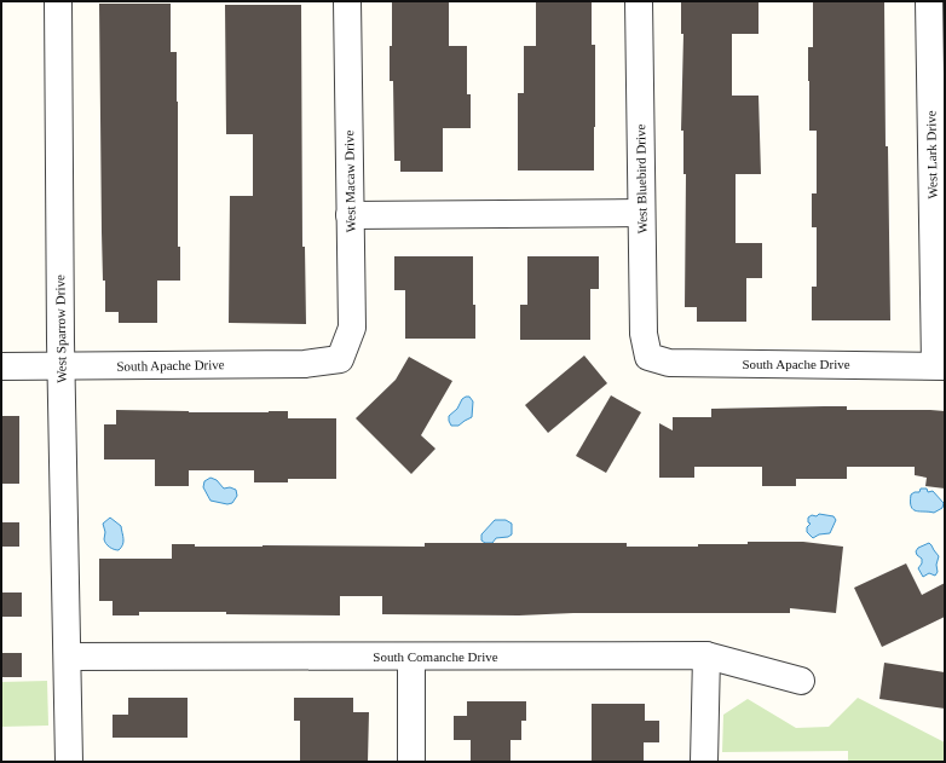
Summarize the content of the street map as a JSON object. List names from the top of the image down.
{
  "streets": {
    "street": [
      "West Lark Drive",
      "West Bluebird Drive",
      "West Macaw Drive",
      "West Sparrow Drive",
      "South Apache Drive",
      "South Comanche Drive"
    ]
  },
  "crossings": [
    ["West Lark Drive", "South Apache Drive"],
    ["West Bluebird Drive", "South Apache Drive"],
    ["West Macaw Drive", "South Apache Drive"],
    ["West Sparrow Drive", "South Apache Drive"],
    ["West Sparrow Drive", "South Comanche Drive"]
  ]
}
